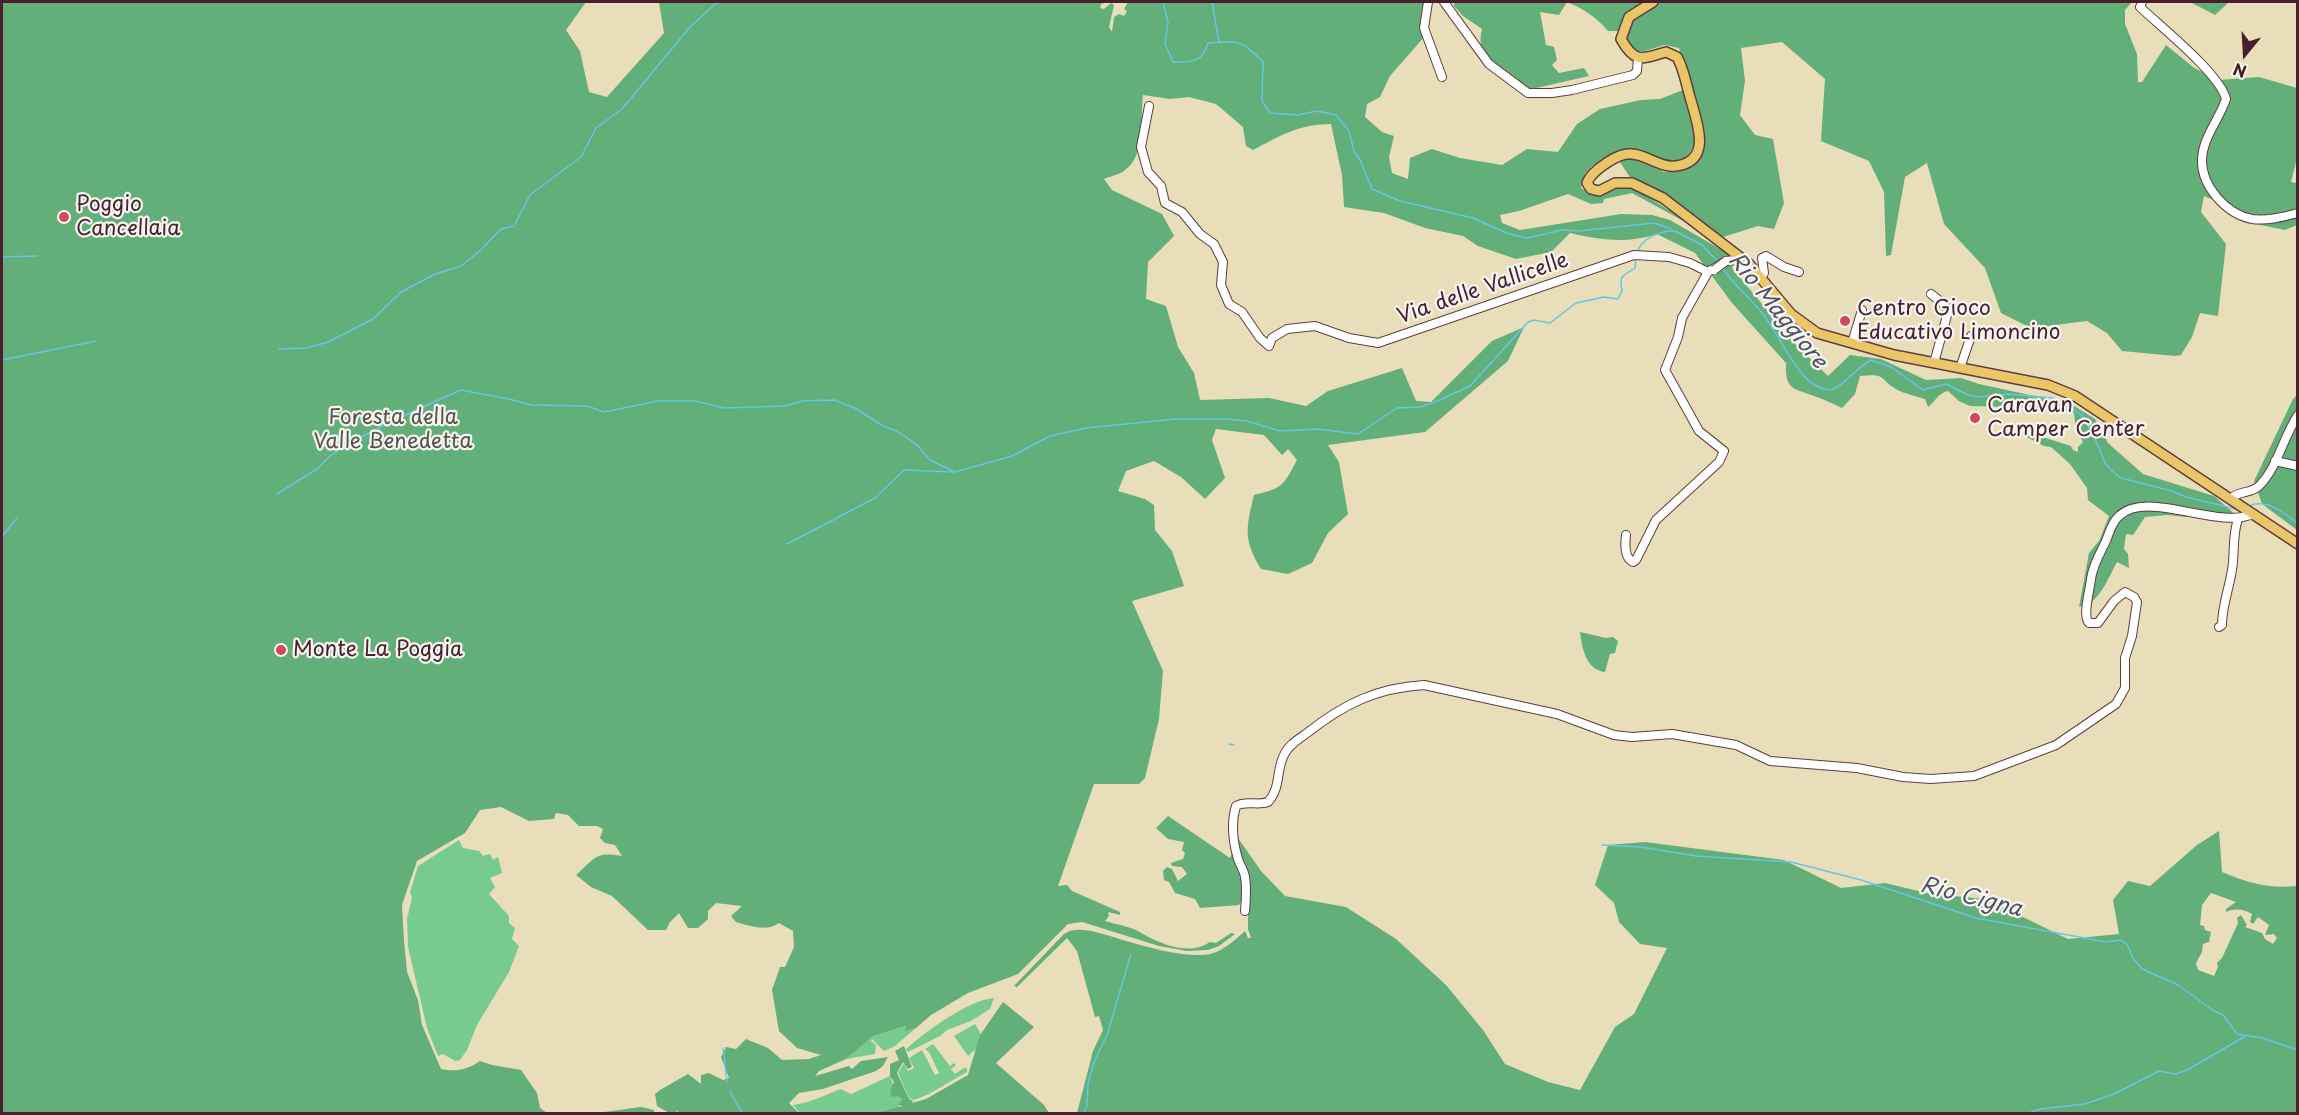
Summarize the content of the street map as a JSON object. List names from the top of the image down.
{
  "streets": {
    "street": ["Via delle Vallicelle"]
  },
  "water": ["Rio Maggiore", "Rio Cigna"],
  "parks": ["Foresta della Valle Benedetta"],
  "places": [
    "Poggio Cancellaia",
    "Centro Gioco Educativo Limoncino",
    "Caravan Camper Center",
    "Monte La Poggia"
  ],
  "north": "bottom"
}
